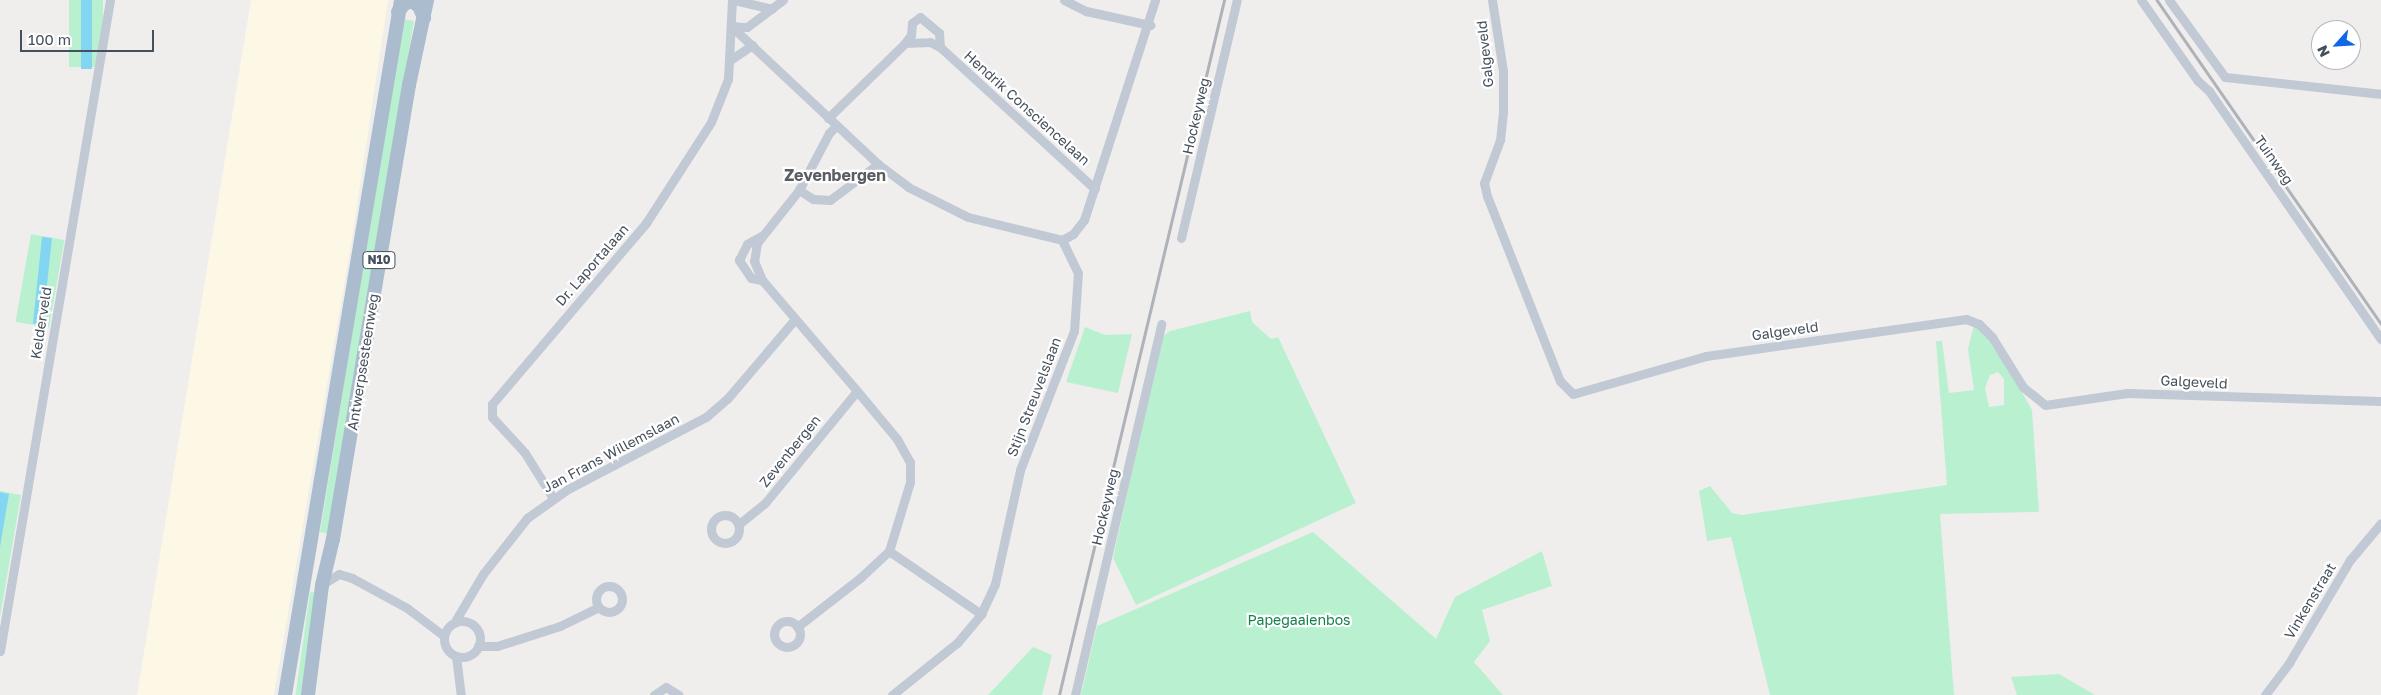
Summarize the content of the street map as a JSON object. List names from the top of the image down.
{
  "streets": {
    "main road": ["N10", "Antwerpsesteenweg"],
    "street": [
      "Galgeveld",
      "Hendrik Consciencelaan",
      "Hockeyweg",
      "Tuinweg",
      "Dr. Laportalaan",
      "Kelderveld",
      "Stijn Streuvelslaan",
      "Zevenbergen",
      "Jan Frans Willemslaan",
      "Vinkenstraat"
    ]
  },
  "crossings": [
    ["Dr. Laportalaan", "Jan Frans Willemslaan"]
  ],
  "districts": ["Zevenbergen"],
  "parks": ["Papegaaienbos"],
  "scale_bar": "100 m",
  "north": "bottom left"
}
